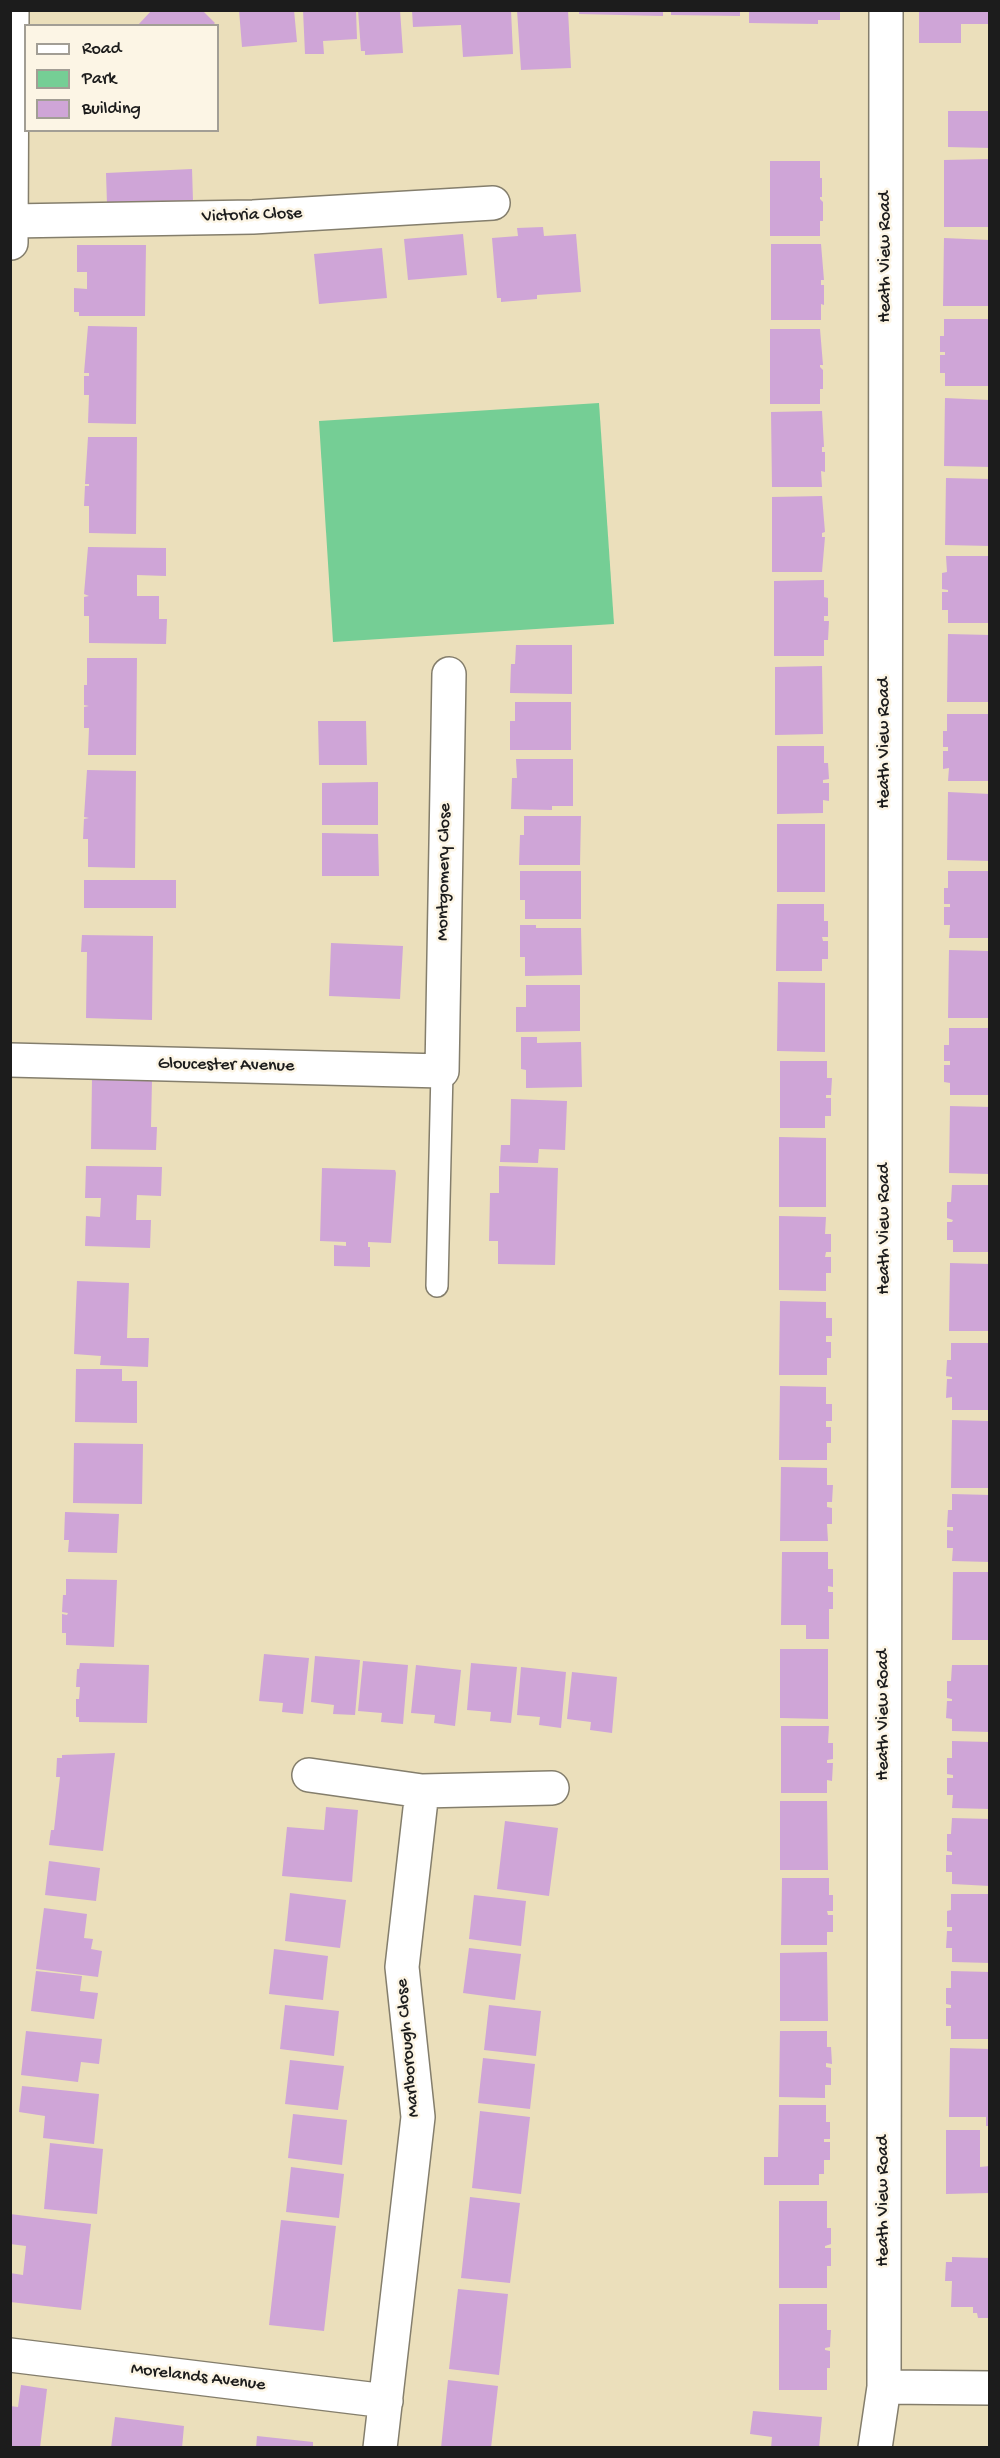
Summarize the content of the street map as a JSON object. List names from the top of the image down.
{
  "streets": {
    "street": [
      "Victoria Close",
      "Heath View Road",
      "Montgomery Close",
      "Gloucester Avenue",
      "Marlborough Close",
      "Morelands Avenue"
    ]
  },
  "crossings": [
    ["Montgomery Close", "Gloucester Avenue"],
    ["Marlborough Close", "Morelands Avenue"]
  ],
  "legend": ["Road", "Park", "Building"]
}
